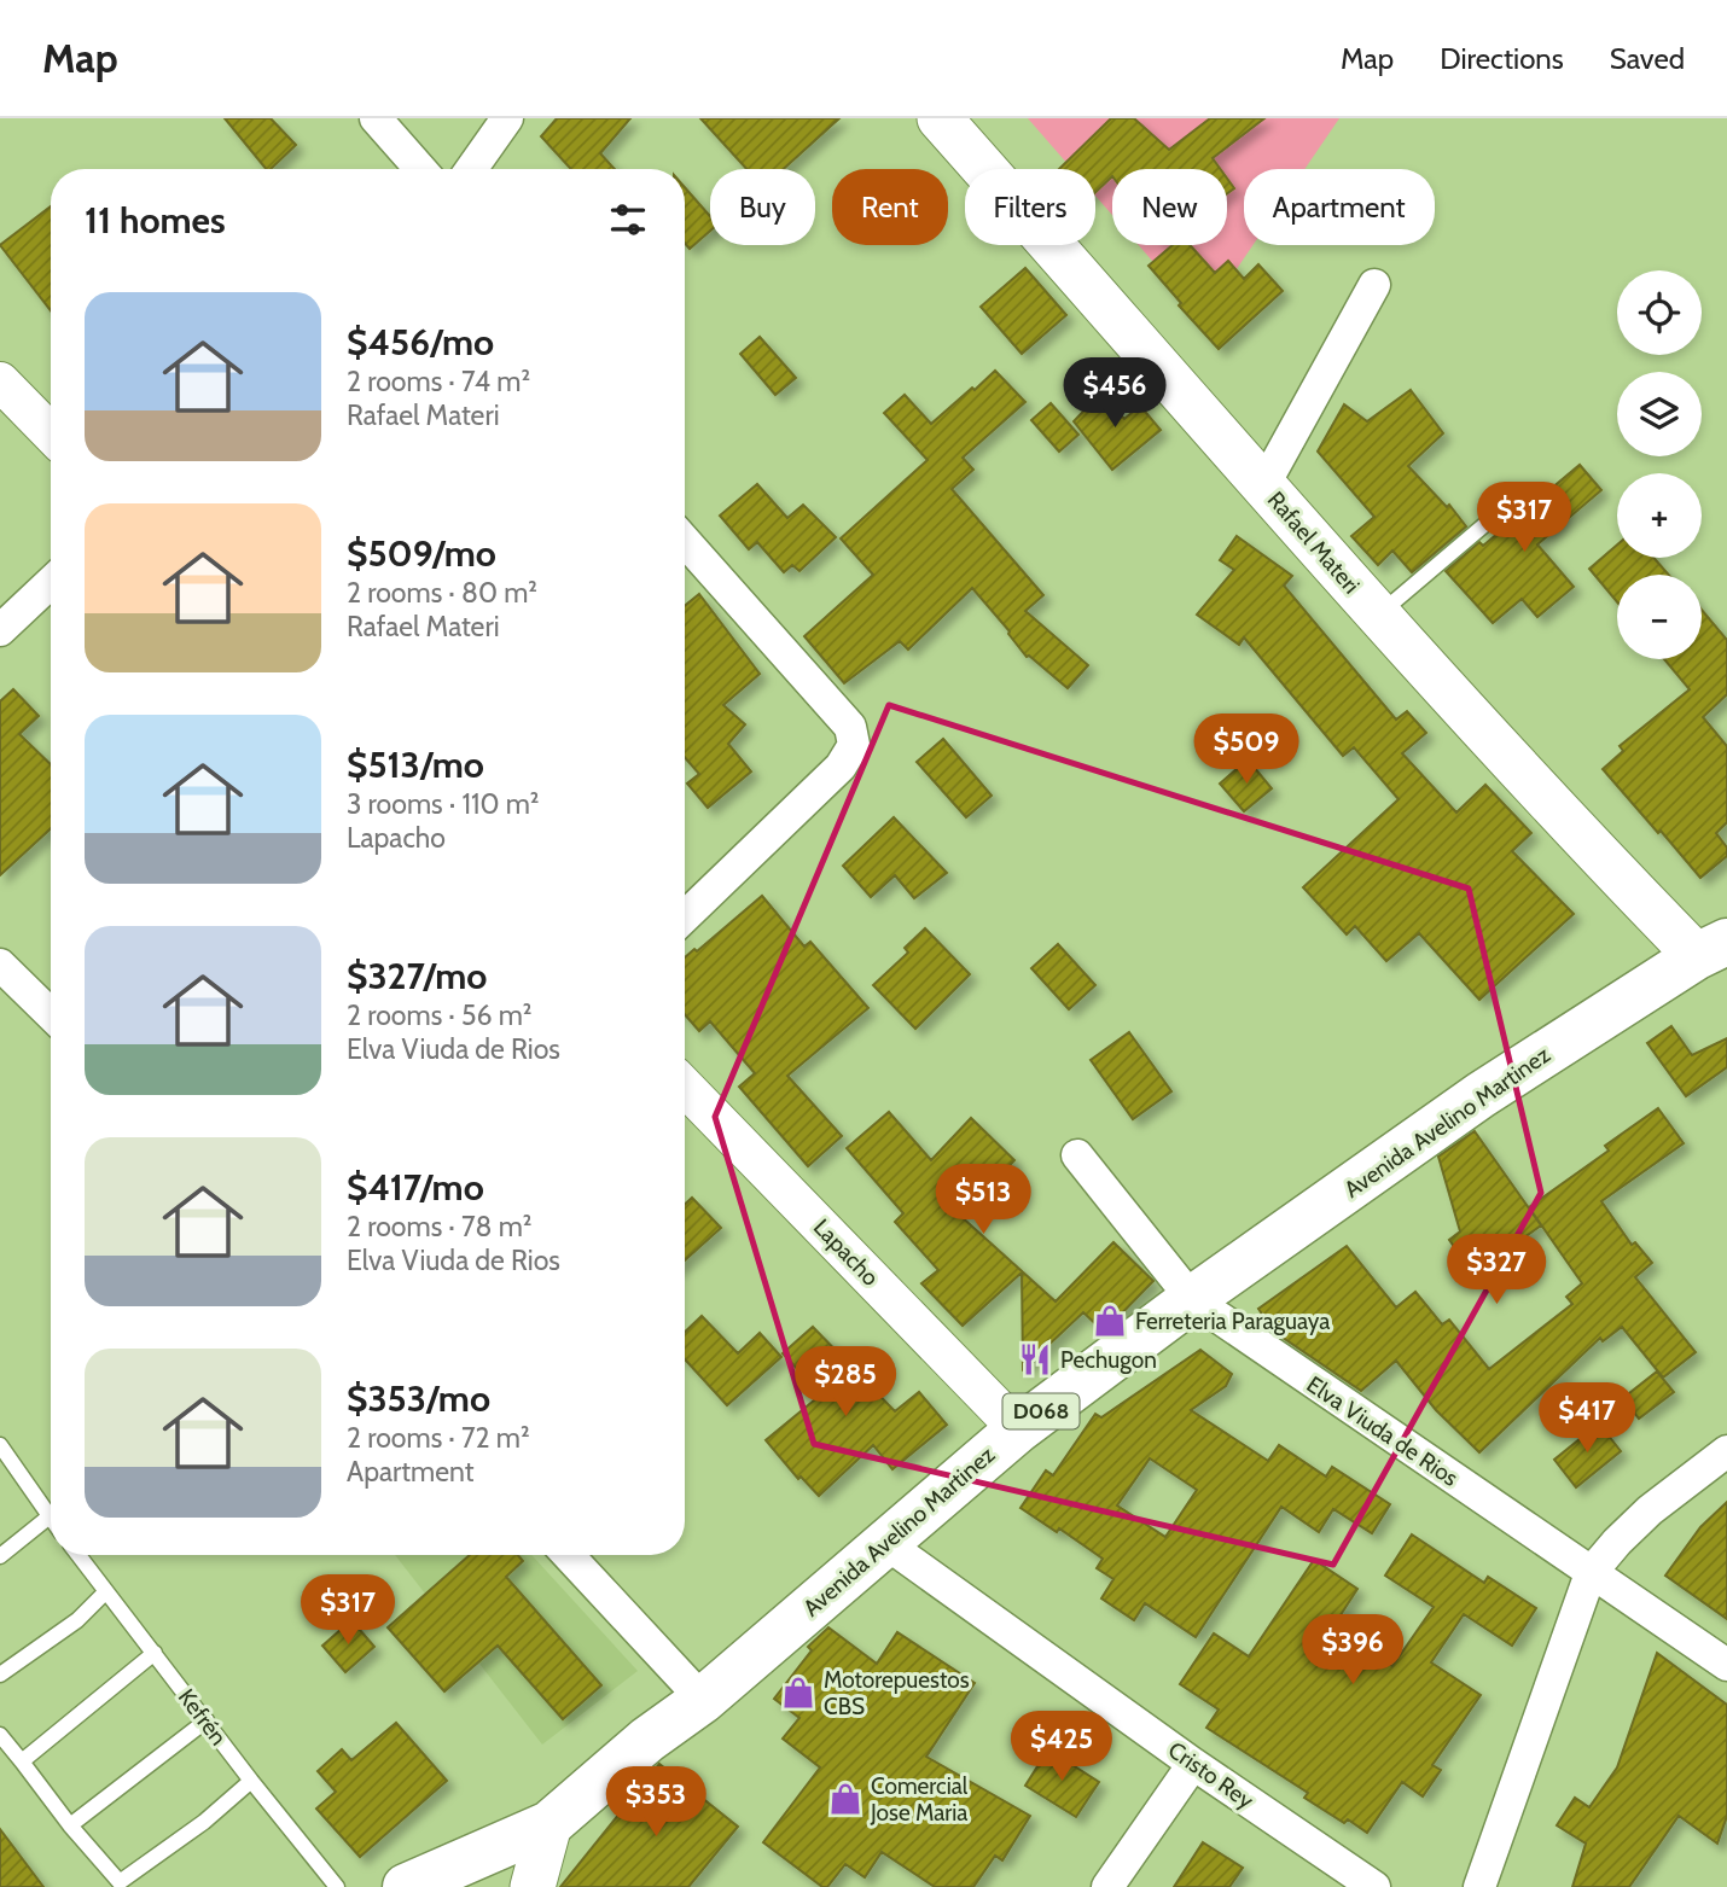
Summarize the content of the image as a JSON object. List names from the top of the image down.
{
  "streets": {
    "main road": ["Rafael Materi", "Avenida Avelino Martinez", "D068"],
    "street": ["Lapacho", "Elva Viuda de Rios", "Cristo Rey"],
    "lane": ["Kefrén"]
  },
  "crossings": [
    ["Rafael Materi", "Avenida Avelino Martinez"],
    ["Avenida Avelino Martinez", "Lapacho"],
    ["Avenida Avelino Martinez", "Elva Viuda de Rios"],
    ["Avenida Avelino Martinez", "Cristo Rey"]
  ],
  "places": {
    "shop": ["Ferreteria Paraguaya", "Motorepuestos CBS", "Comercial Jose Maria"],
    "restaurant": ["Pechugon"]
  },
  "page": {
    "header": "Map",
    "nav": ["Map", "Directions", "Saved"],
    "chip": [
      "Buy",
      "Rent",
      "Filters",
      "New",
      "Apartment"
    ],
    "heading": "11 homes",
    "map_buttons": ["+", "−"],
    "list": [
      {
        "name": "$456/mo",
        "note": "2 rooms · 74 m² · Rafael Materi"
      },
      {
        "name": "$509/mo",
        "note": "2 rooms · 80 m² · Rafael Materi"
      },
      {
        "name": "$513/mo",
        "note": "3 rooms · 110 m² · Lapacho"
      },
      {
        "name": "$327/mo",
        "note": "2 rooms · 56 m² · Elva Viuda de Rios"
      },
      {
        "name": "$417/mo",
        "note": "2 rooms · 78 m² · Elva Viuda de Rios"
      },
      {
        "name": "$353/mo",
        "note": "2 rooms · 72 m² · Apartment"
      }
    ],
    "price": [
      "$456",
      "$317",
      "$509",
      "$513",
      "$327",
      "$285",
      "$417",
      "$317",
      "$396",
      "$425",
      "$353"
    ]
  }
}
